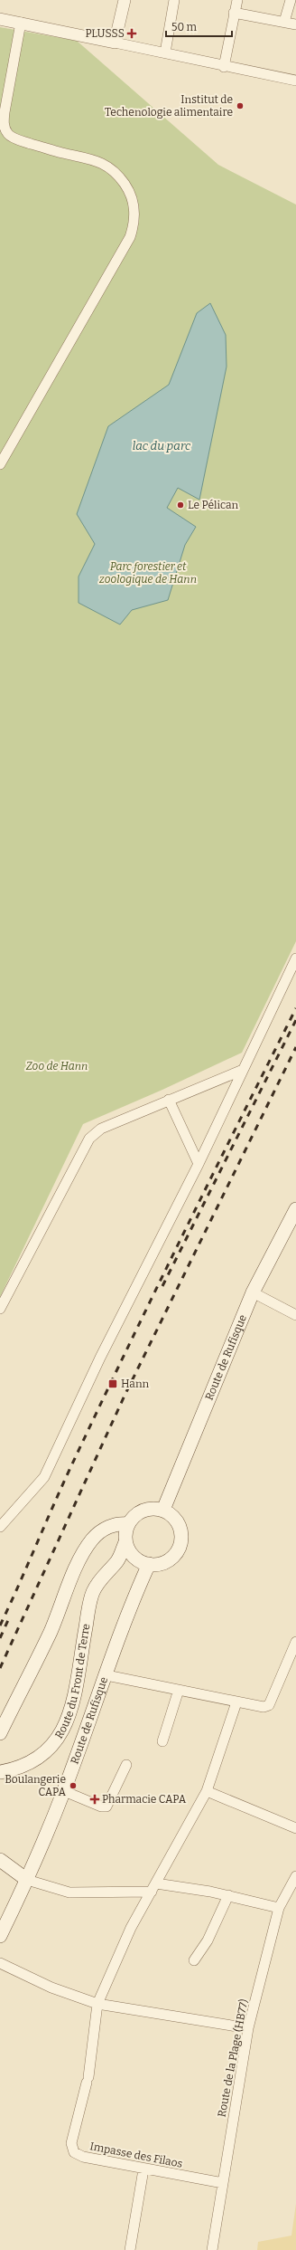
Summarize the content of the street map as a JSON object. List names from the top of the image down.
{
  "streets": {
    "main road": ["Route de Rufisque", "Route du Front de Terre"],
    "street": ["Route de la Plage (HB77)", "Impasse des Filaos"]
  },
  "crossings": [
    ["Route de Rufisque", "Route du Front de Terre"],
    ["Route de la Plage (HB77)", "Impasse des Filaos"]
  ],
  "water": ["lac du parc"],
  "parks": ["Parc forestier et zoologique de Hann", "Zoo de Hann"],
  "places": {
    "health": ["PLUSSS", "Pharmacie CAPA"],
    "other": ["Institut de Techenologie alimentaire", "Le Pélican", "Boulangerie CAPA"],
    "transit": ["Hann"]
  },
  "scale_bar": "50 m"
}
